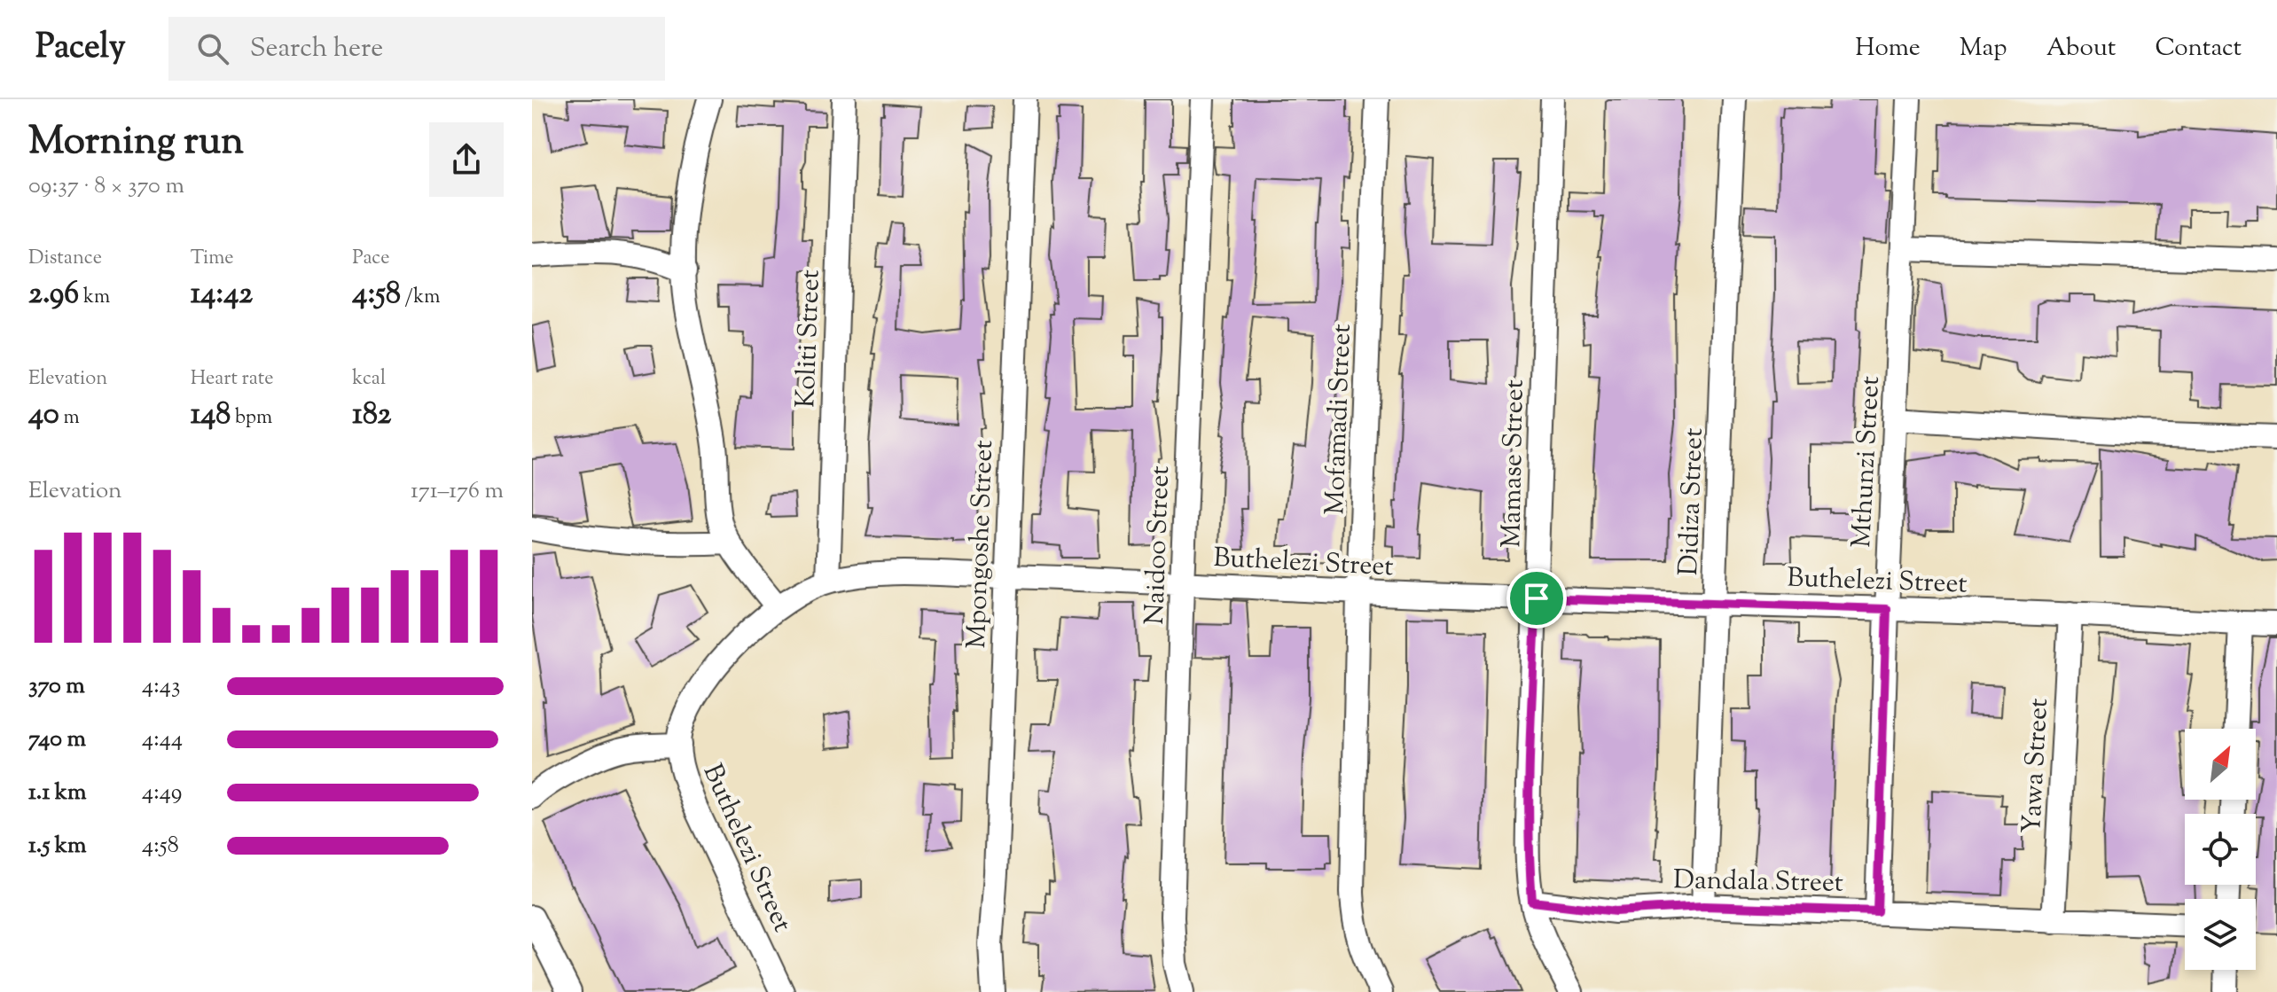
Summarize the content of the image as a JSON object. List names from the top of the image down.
{
  "streets": {
    "street": [
      "Koliti Street",
      "Mofamadi Street",
      "Mthunzi Street",
      "Mamase Street",
      "Didiza Street",
      "Mpongoshe Street",
      "Naidoo Street",
      "Buthelezi Street",
      "Yawa Street",
      "Dandala Street"
    ]
  },
  "crossings": [
    ["Koliti Street", "Buthelezi Street"],
    ["Mofamadi Street", "Buthelezi Street"],
    ["Mthunzi Street", "Buthelezi Street"],
    ["Mthunzi Street", "Dandala Street"],
    ["Mamase Street", "Buthelezi Street"],
    ["Mamase Street", "Dandala Street"],
    ["Didiza Street", "Buthelezi Street"],
    ["Didiza Street", "Dandala Street"],
    ["Mpongoshe Street", "Buthelezi Street"],
    ["Naidoo Street", "Buthelezi Street"],
    ["Buthelezi Street", "Yawa Street"],
    ["Yawa Street", "Dandala Street"]
  ],
  "north": "top right",
  "page": {
    "header": "Pacely",
    "search": "Search here",
    "nav": [
      "Home",
      "Map",
      "About",
      "Contact"
    ],
    "heading": ["Morning run", "09:37 · 8 × 370 m"],
    "stats": [
      ["Distance", "2.96 km"],
      ["Time", "14:42"],
      ["Pace", "4:58 /km"],
      ["Elevation", "40 m"],
      ["Heart rate", "148 bpm"],
      ["kcal", "182"]
    ],
    "chart": ["Elevation", "171–176 m"],
    "list": [
      {
        "name": "370 m",
        "note": "4:43"
      },
      {
        "name": "740 m",
        "note": "4:44"
      },
      {
        "name": "1.1 km",
        "note": "4:49"
      },
      {
        "name": "1.5 km",
        "note": "4:58"
      }
    ]
  }
}
